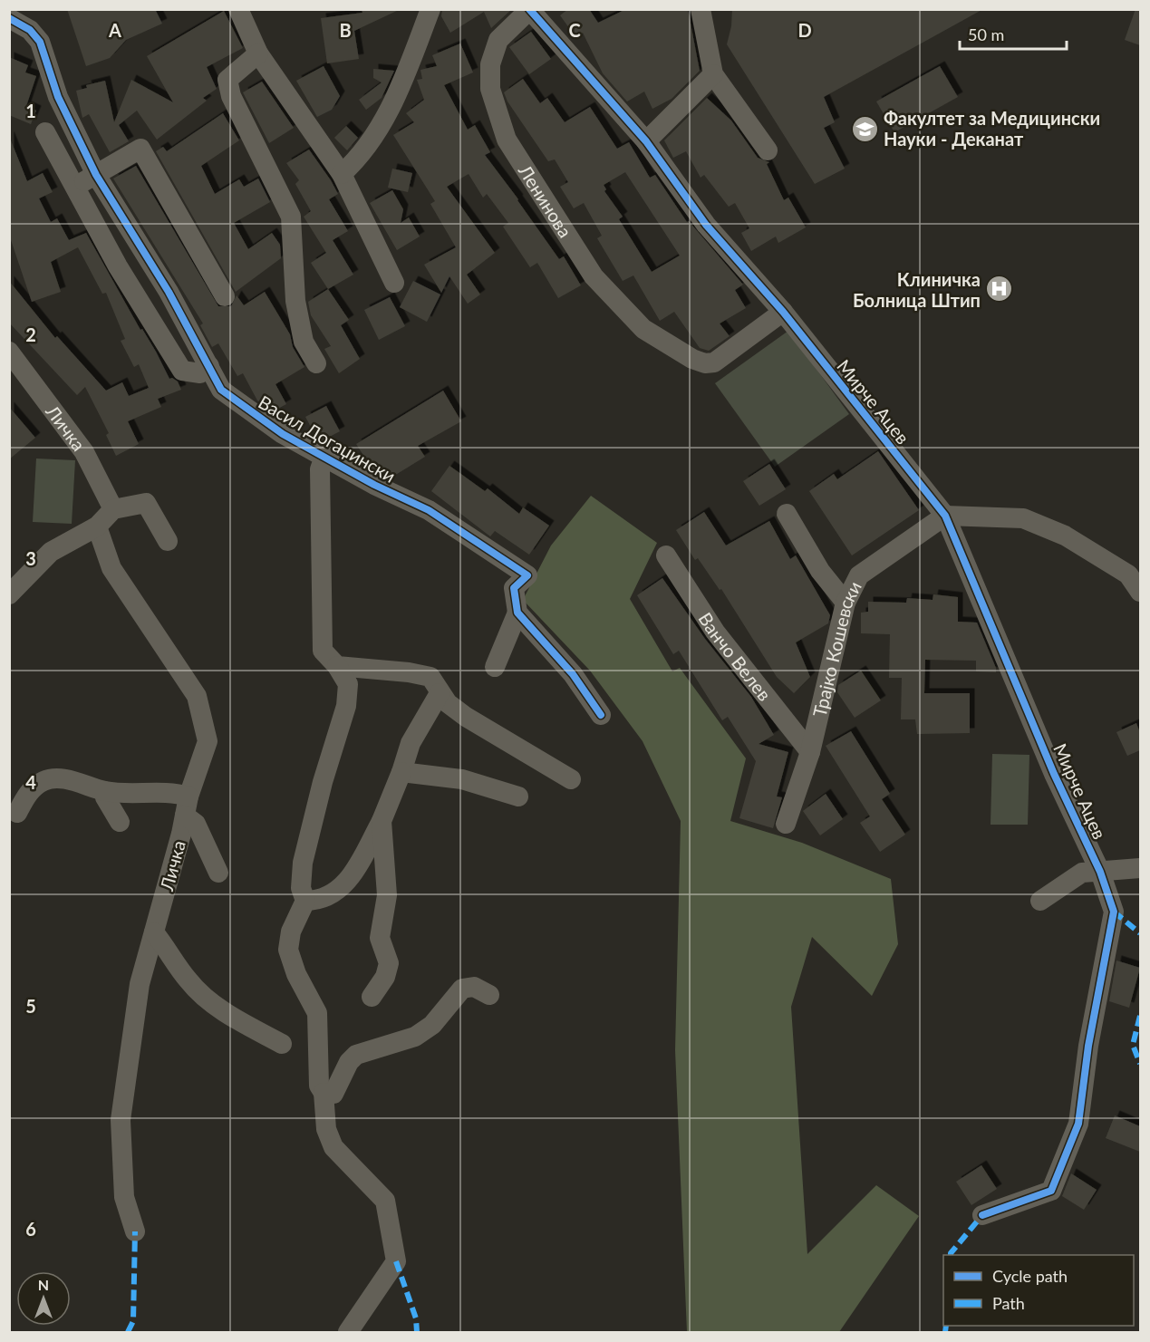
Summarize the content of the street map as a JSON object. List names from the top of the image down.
{
  "streets": {
    "street": [
      "Ленинова",
      "Мирче Ацев",
      "Личка",
      "Васил Догаџински",
      "Трајко Кошевски",
      "Ванчо Велев"
    ]
  },
  "crossings": [
    ["Ленинова", "Мирче Ацев"],
    ["Мирче Ацев", "Трајко Кошевски"],
    ["Трајко Кошевски", "Ванчо Велев"]
  ],
  "places": {
    "school or university": ["Факултет за Медицински Науки - Деканат"],
    "hospital": ["Клиничка Болница Штип"]
  },
  "legend": ["Cycle path", "Path"],
  "scale_bar": "50 m",
  "north": "top",
  "grid": {
    "columns": [
      "A",
      "B",
      "C",
      "D"
    ],
    "rows": [
      "1",
      "2",
      "3",
      "4",
      "5",
      "6"
    ]
  }
}
